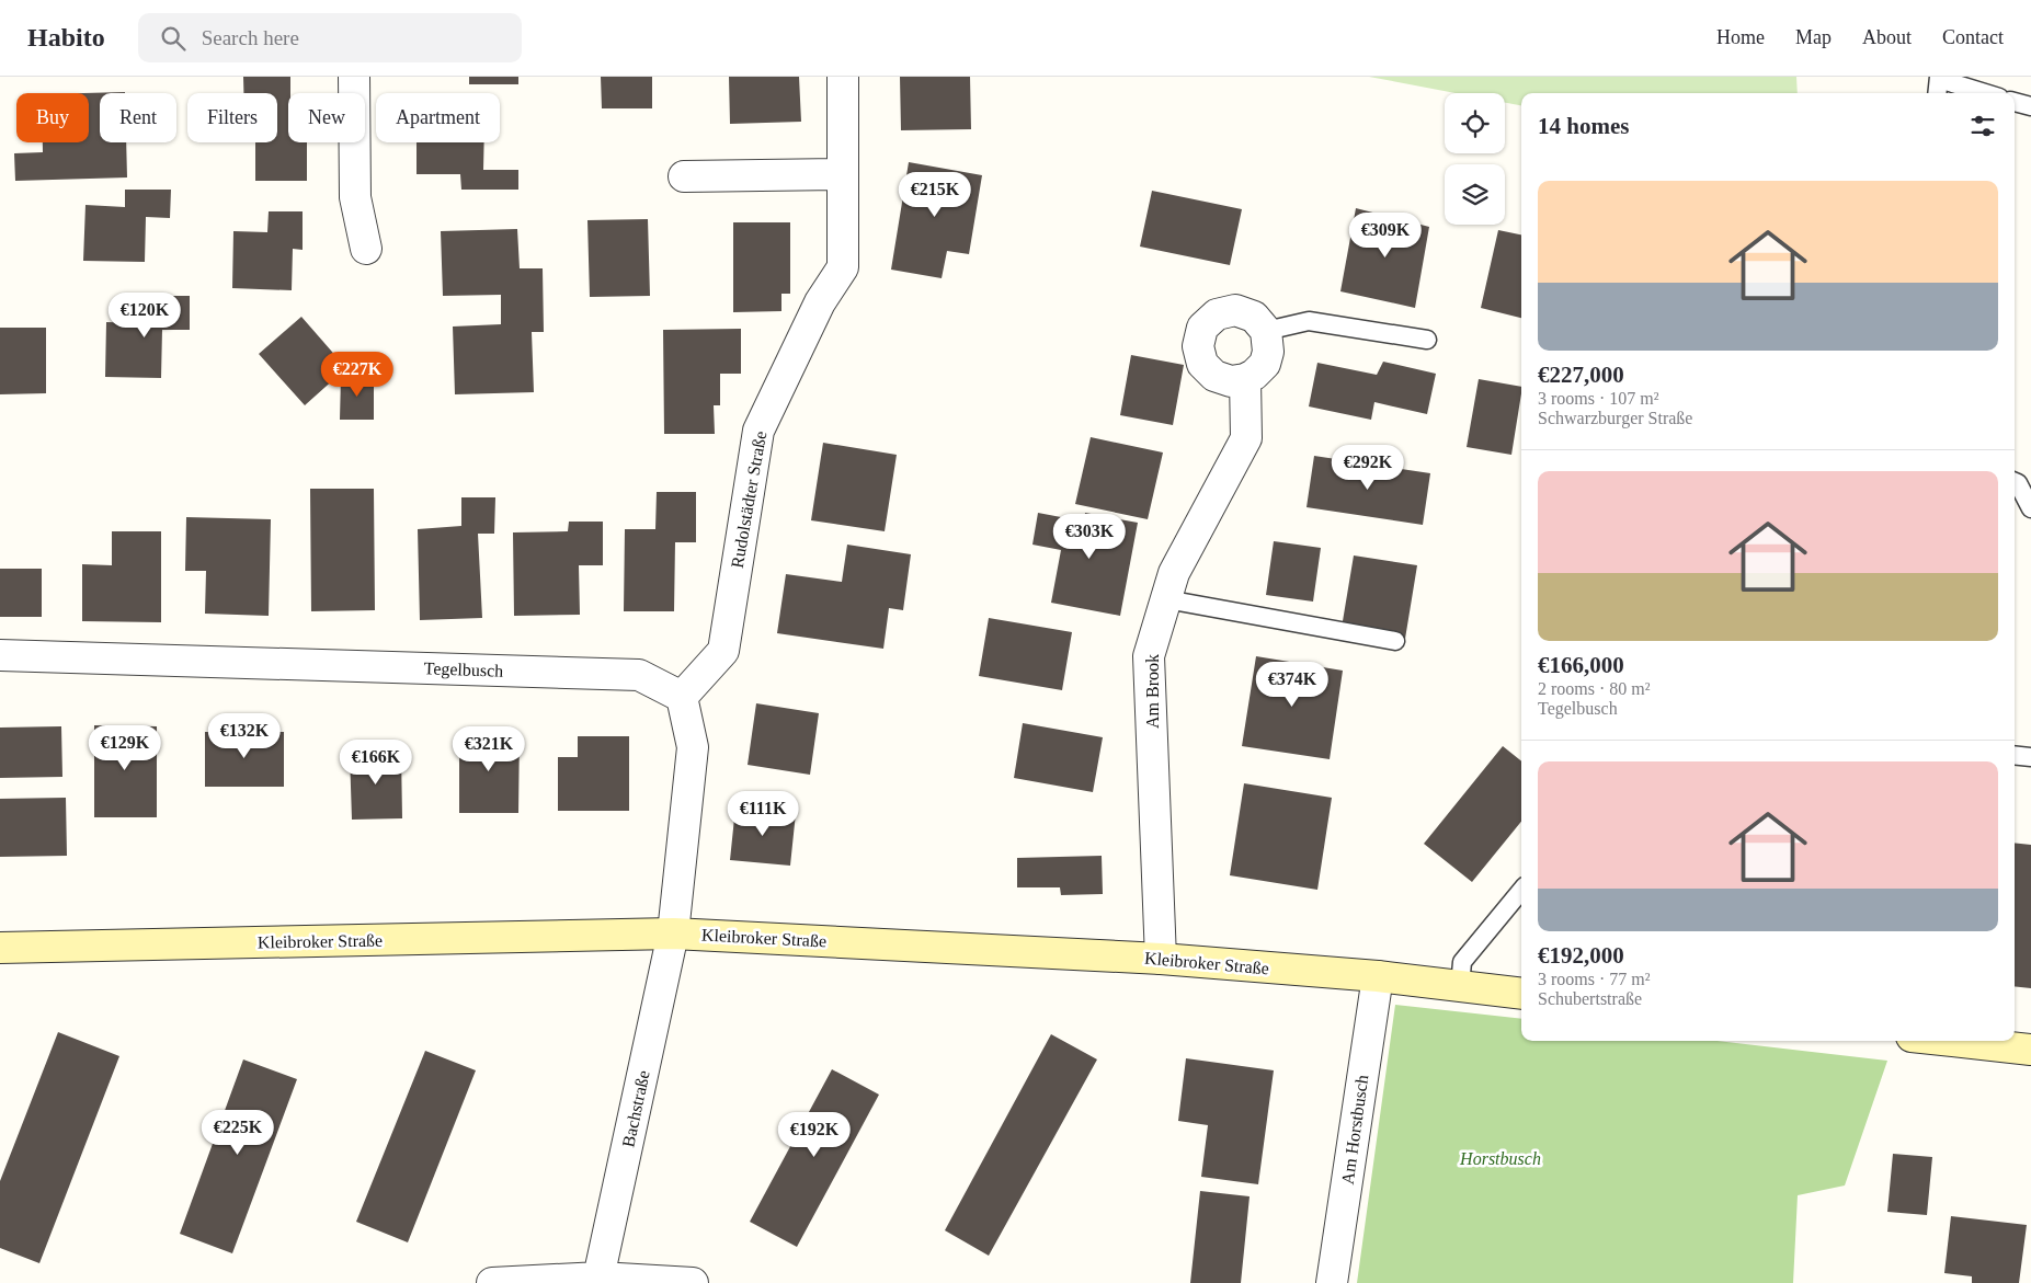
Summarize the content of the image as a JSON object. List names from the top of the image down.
{
  "streets": {
    "street": [
      "Rudolstädter Straße",
      "Tegelbusch",
      "Am Brook",
      "Kleibroker Straße",
      "Bachstraße",
      "Am Horstbusch"
    ]
  },
  "crossings": [
    ["Rudolstädter Straße", "Tegelbusch"],
    ["Am Brook", "Kleibroker Straße"],
    ["Kleibroker Straße", "Bachstraße"],
    ["Kleibroker Straße", "Am Horstbusch"]
  ],
  "parks": ["Horstbusch"],
  "page": {
    "header": "Habito",
    "search": "Search here",
    "nav": [
      "Home",
      "Map",
      "About",
      "Contact"
    ],
    "chip": [
      "Buy",
      "Rent",
      "Filters",
      "New",
      "Apartment"
    ],
    "heading": "14 homes",
    "list": [
      {
        "name": "€227,000",
        "note": "3 rooms · 107 m² · Schwarzburger Straße"
      },
      {
        "name": "€166,000",
        "note": "2 rooms · 80 m² · Tegelbusch"
      },
      {
        "name": "€192,000",
        "note": "3 rooms · 77 m² · Schubertstraße"
      }
    ],
    "price": [
      "€215K",
      "€309K",
      "€120K",
      "€227K",
      "€292K",
      "€303K",
      "€374K",
      "€132K",
      "€129K",
      "€321K",
      "€166K",
      "€111K",
      "€225K",
      "€192K"
    ]
  }
}
